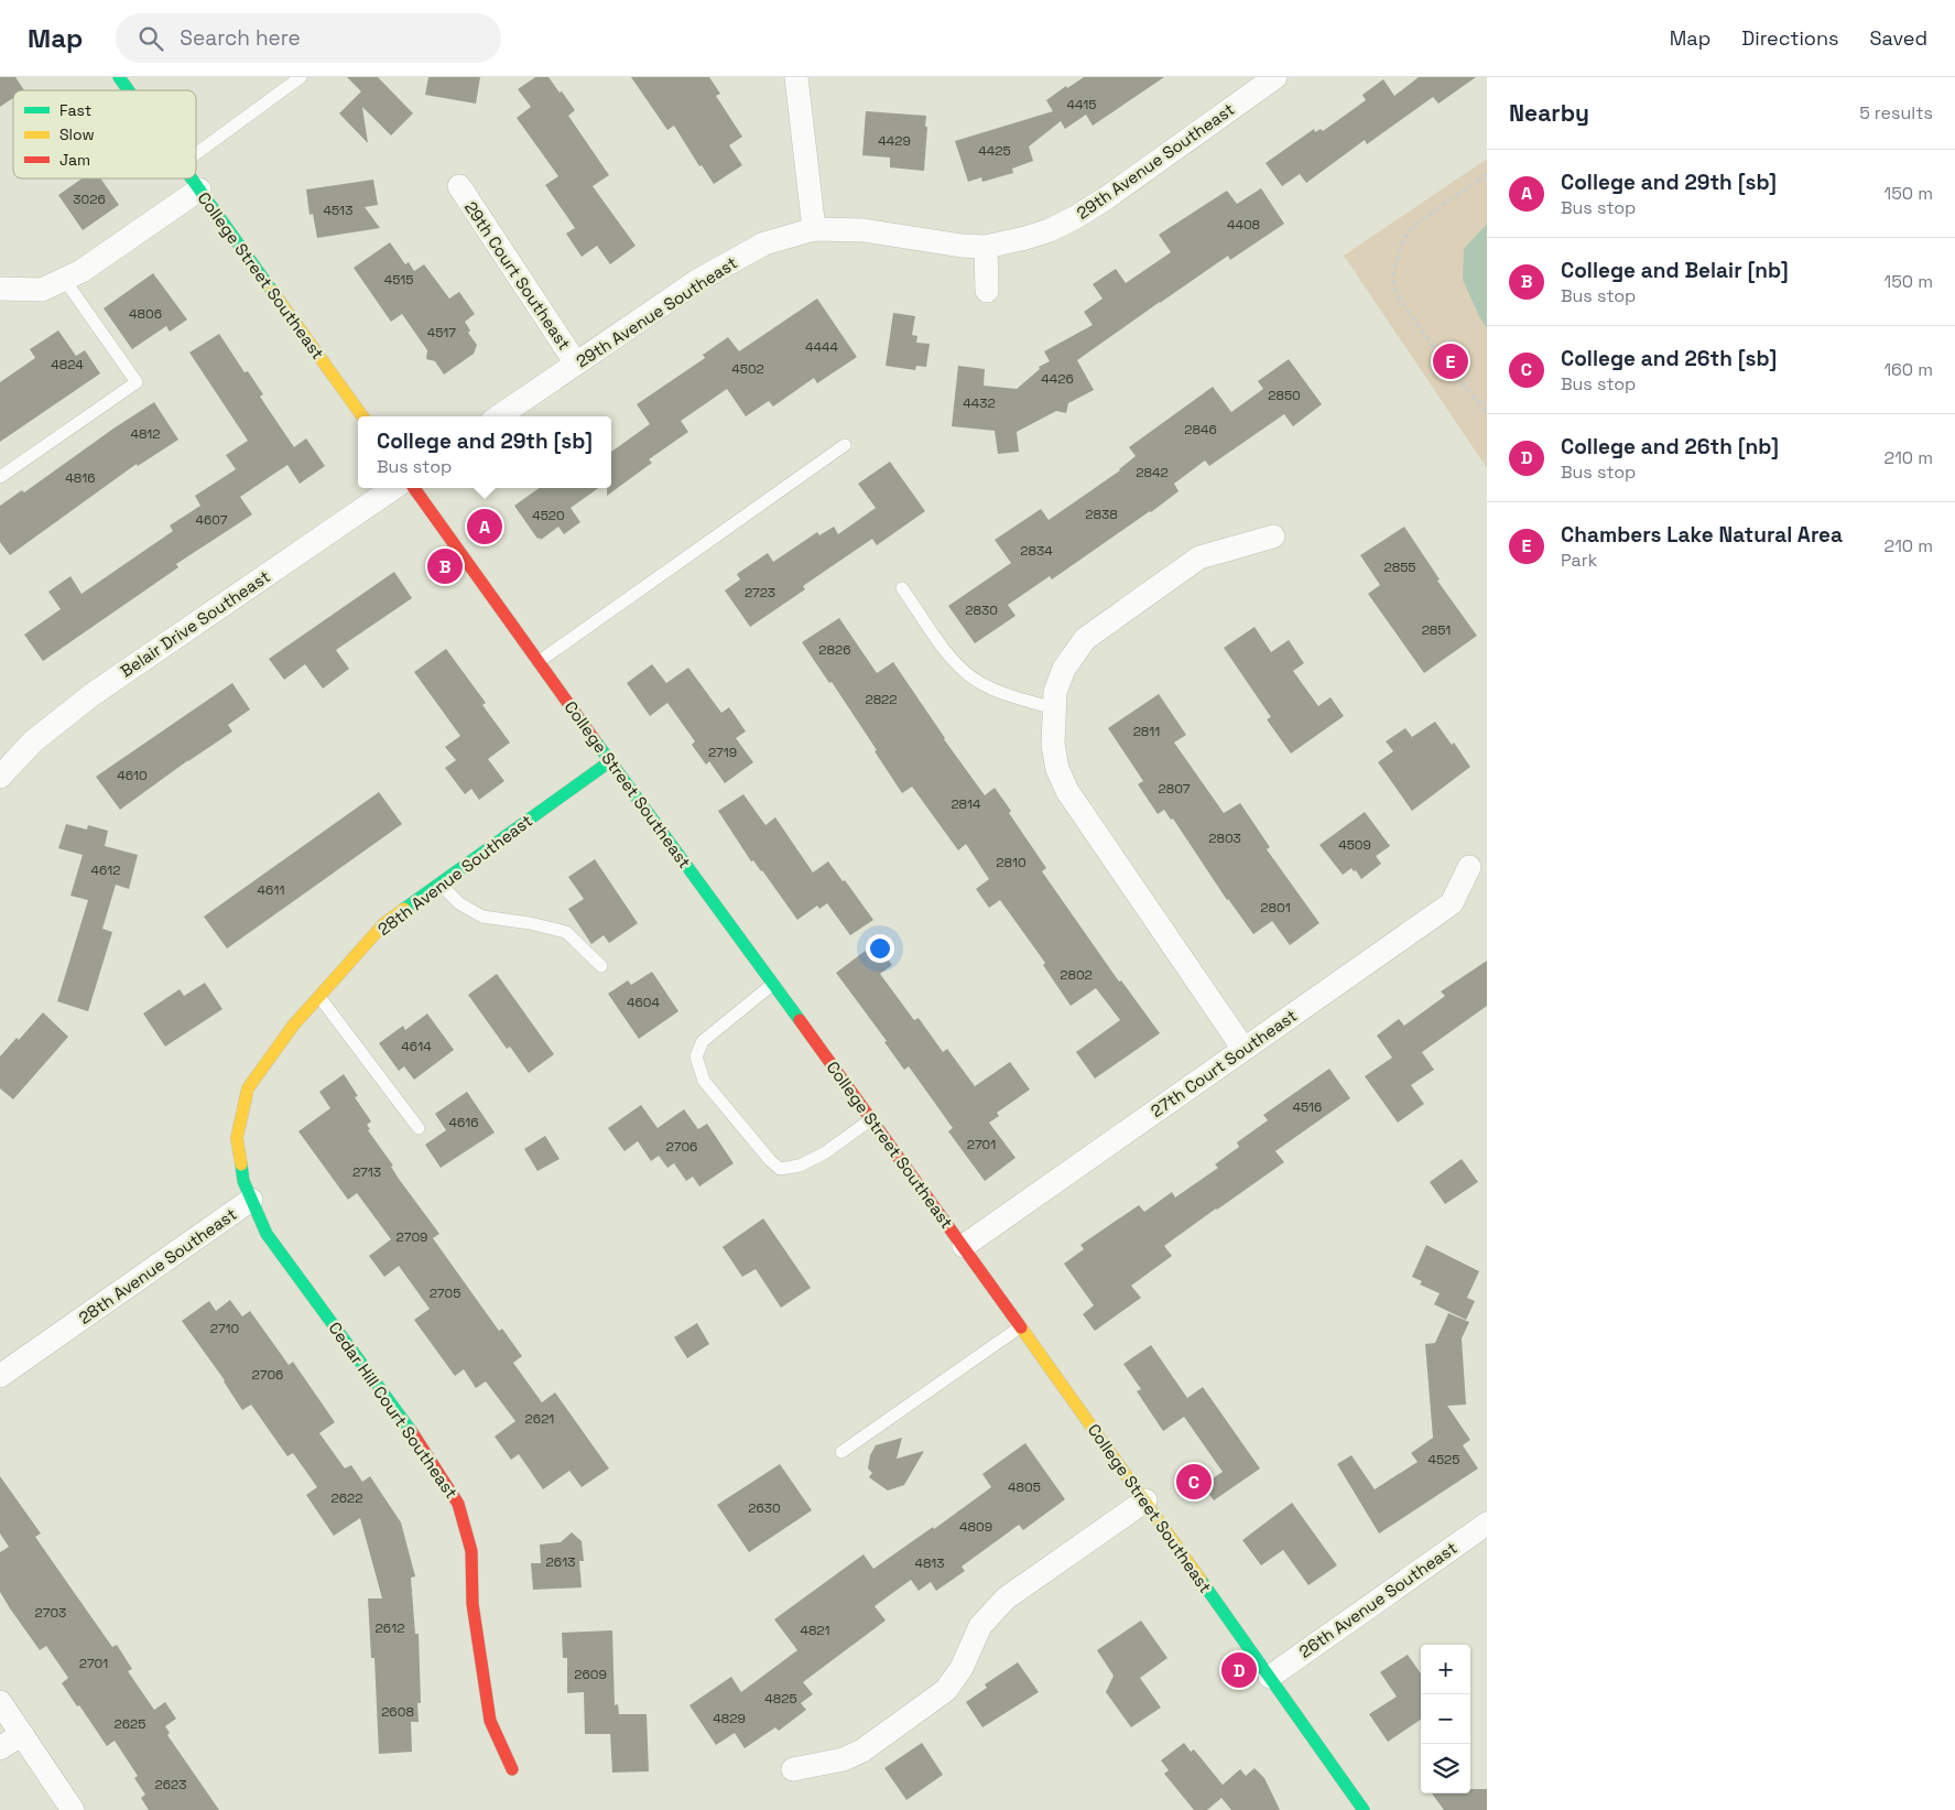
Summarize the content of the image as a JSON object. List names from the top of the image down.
{
  "streets": {
    "main road": ["College Street Southeast", "28th Avenue Southeast", "Cedar Hill Court Southeast"],
    "street": [
      "29th Avenue Southeast",
      "29th Court Southeast",
      "Belair Drive Southeast",
      "27th Court Southeast",
      "26th Avenue Southeast"
    ]
  },
  "crossings": [
    ["29th Avenue Southeast", "29th Court Southeast"],
    ["College Street Southeast", "28th Avenue Southeast"],
    ["College Street Southeast", "27th Court Southeast"],
    ["College Street Southeast", "26th Avenue Southeast"],
    ["28th Avenue Southeast", "Cedar Hill Court Southeast"]
  ],
  "house_numbers": [
    "4415",
    "4429",
    "4425",
    "3026",
    "4513",
    "4408",
    "4515",
    "4806",
    "4517",
    "4444",
    "4824",
    "4502",
    "4426",
    "2850",
    "4432",
    "2846",
    "4812",
    "2842",
    "4816",
    "2838",
    "4520",
    "4607",
    "2834",
    "2855",
    "2723",
    "2830",
    "2851",
    "2826",
    "2822",
    "2811",
    "2719",
    "4610",
    "2807",
    "2814",
    "2803",
    "4509",
    "2810",
    "4612",
    "4611",
    "2801",
    "2802",
    "4604",
    "4614",
    "4516",
    "4616",
    "2701",
    "2706",
    "2713",
    "2709",
    "2705",
    "2710",
    "2706",
    "2621",
    "4525",
    "4805",
    "2622",
    "2630",
    "4809",
    "2613",
    "4813",
    "2703",
    "2612",
    "4821",
    "2701",
    "2609",
    "4825",
    "2608",
    "4829",
    "2625",
    "2623"
  ],
  "legend": ["Fast", "Slow", "Jam"],
  "page": {
    "header": "Map",
    "search": "Search here",
    "nav": ["Map", "Directions", "Saved"],
    "heading": ["Nearby", "5 results"],
    "list": [
      {
        "mark": "A",
        "name": "College and 29th [sb]",
        "note": "Bus stop",
        "value": "150 m"
      },
      {
        "mark": "B",
        "name": "College and Belair [nb]",
        "note": "Bus stop",
        "value": "150 m"
      },
      {
        "mark": "C",
        "name": "College and 26th [sb]",
        "note": "Bus stop",
        "value": "160 m"
      },
      {
        "mark": "D",
        "name": "College and 26th [nb]",
        "note": "Bus stop",
        "value": "210 m"
      },
      {
        "mark": "E",
        "name": "Chambers Lake Natural Area",
        "note": "Park",
        "value": "210 m"
      }
    ],
    "pins": [
      "E",
      "A",
      "B",
      "C",
      "D"
    ],
    "popup": ["College and 29th [sb]", "Bus stop"],
    "map_buttons": ["+", "−"]
  }
}
